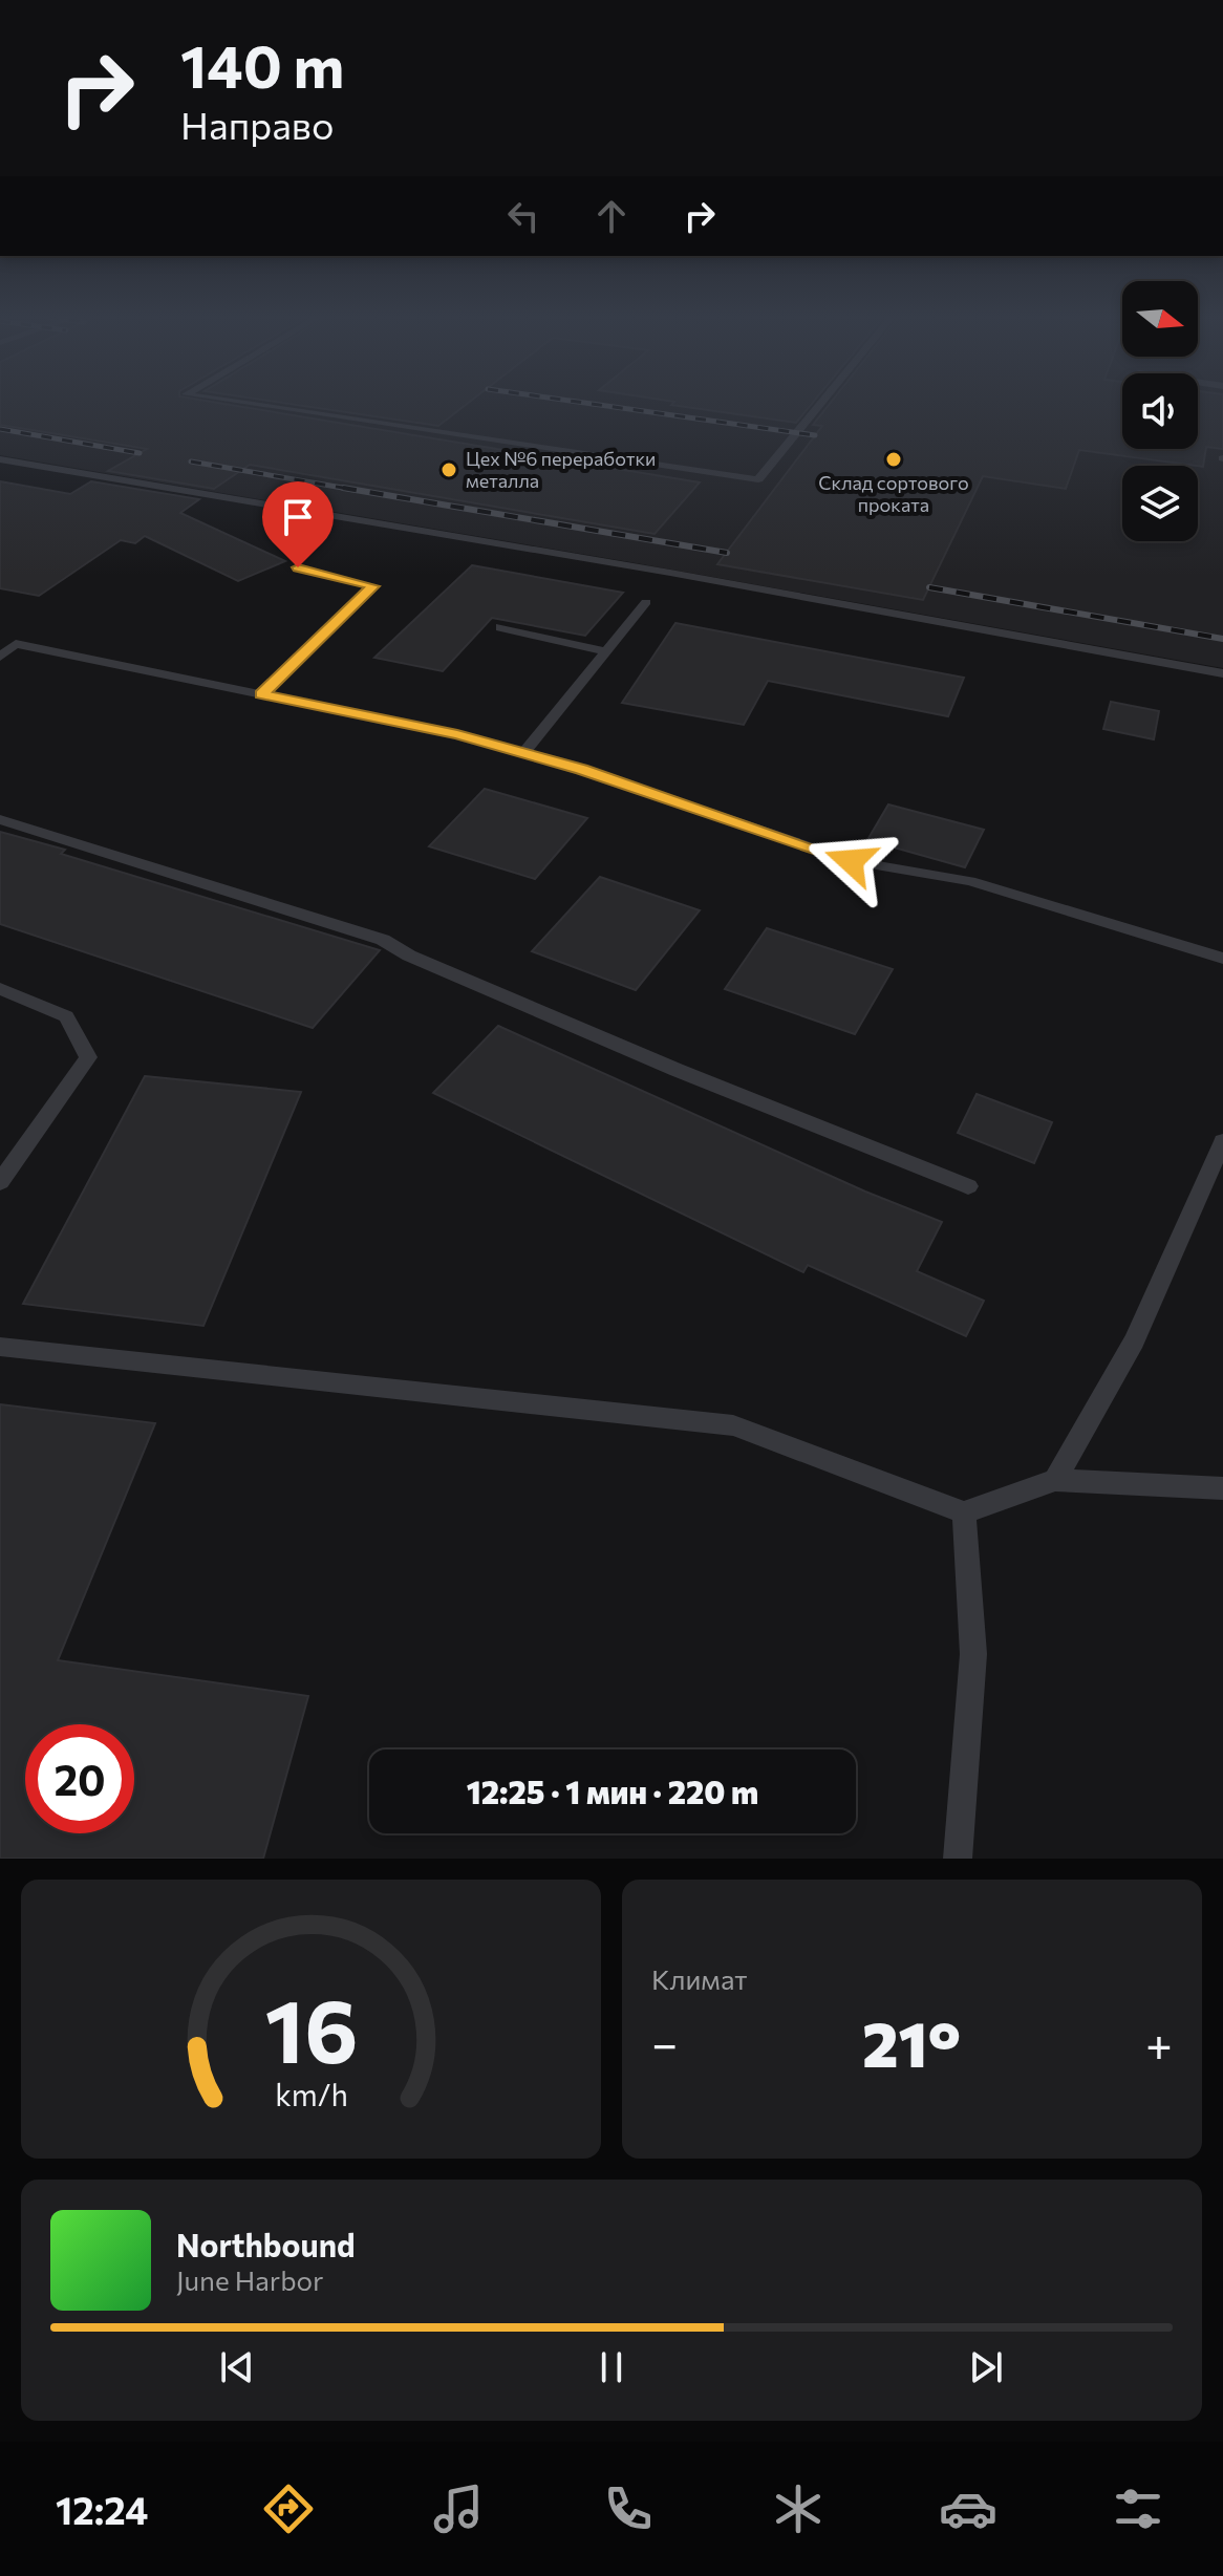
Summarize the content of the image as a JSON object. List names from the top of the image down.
{
  "places": ["Склад сортового проката", "Цех №6 переработки металла"],
  "north": "right",
  "page": {
    "turn": ["140 m", "Направо"],
    "limit": "20",
    "trip": "12:25 · 1 мин · 220 m",
    "tile": "Климат",
    "heat": ["−", "21°", "+"],
    "song": ["Northbound", "June Harbor"],
    "tabs": "12:24",
    "gauge": ["16", "km/h"]
  }
}
